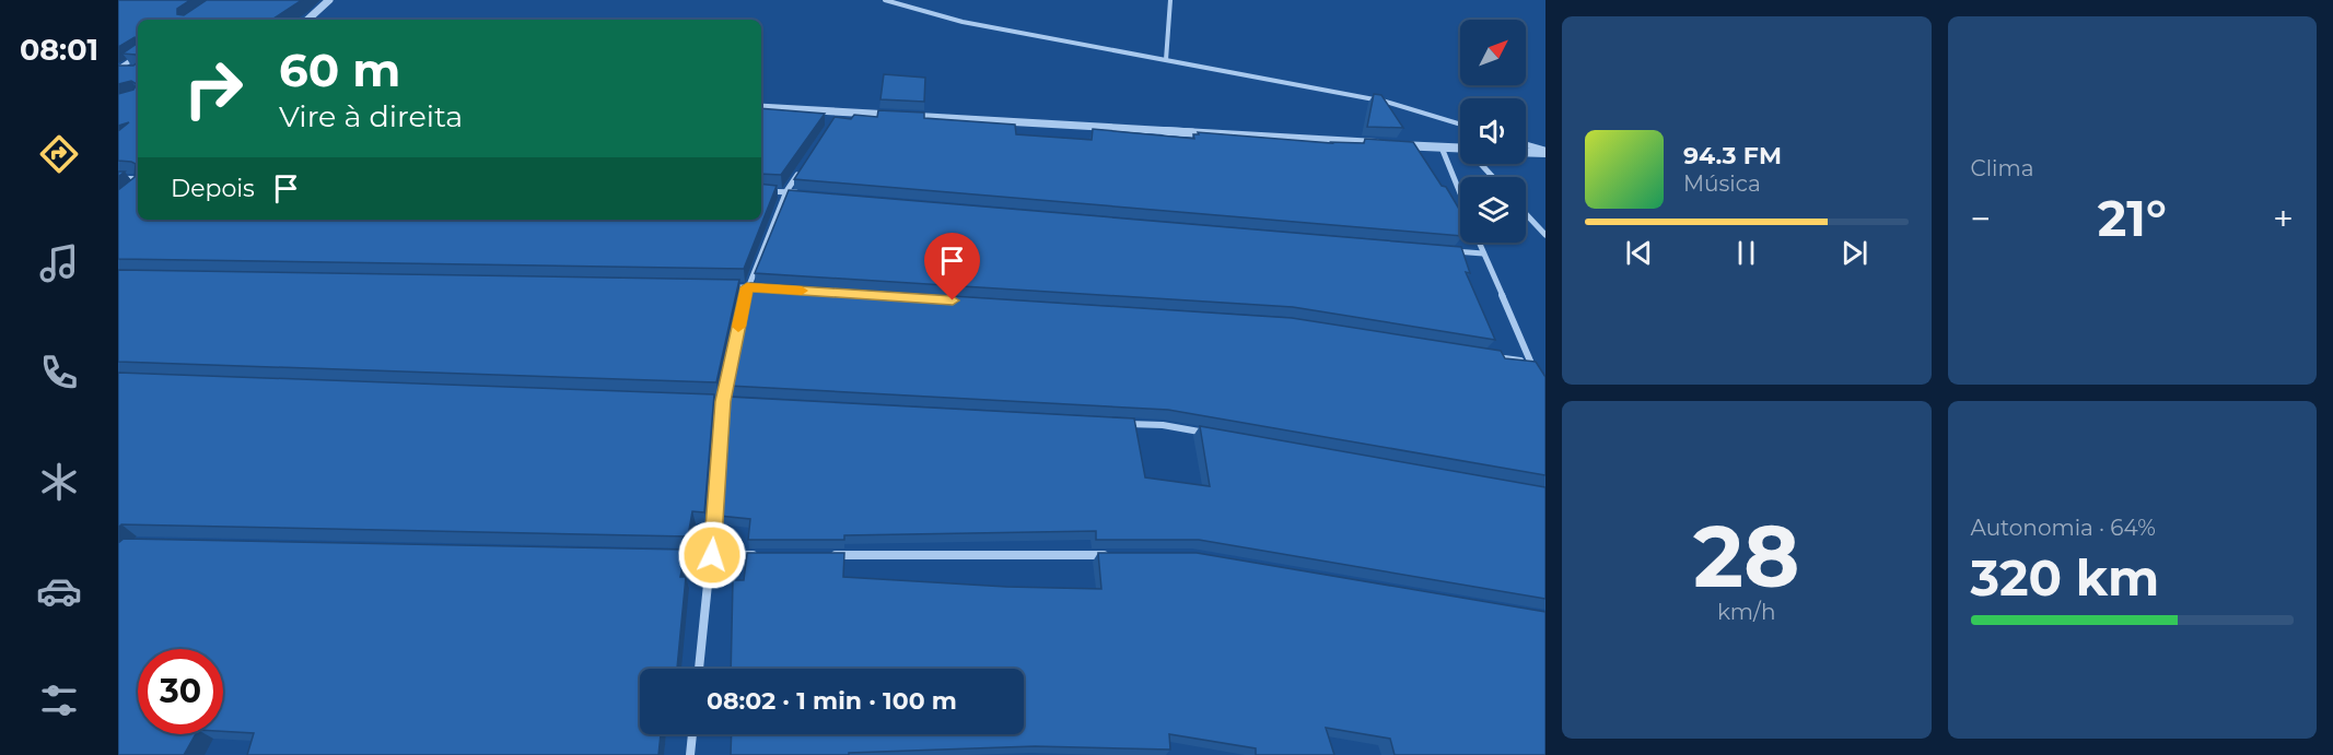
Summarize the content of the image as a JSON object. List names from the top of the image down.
{
  "north": "top right",
  "page": {
    "tabs": "08:01",
    "tile": [
      "Clima",
      ["28", "km/h"],
      ["Autonomia · 64%", "320 km"]
    ],
    "turn": ["60 m", "Vire à direita"],
    "song": ["94.3 FM", "Música"],
    "then": "Depois",
    "heat": ["−", "21°", "+"],
    "limit": "30",
    "trip": "08:02 · 1 min · 100 m"
  }
}
